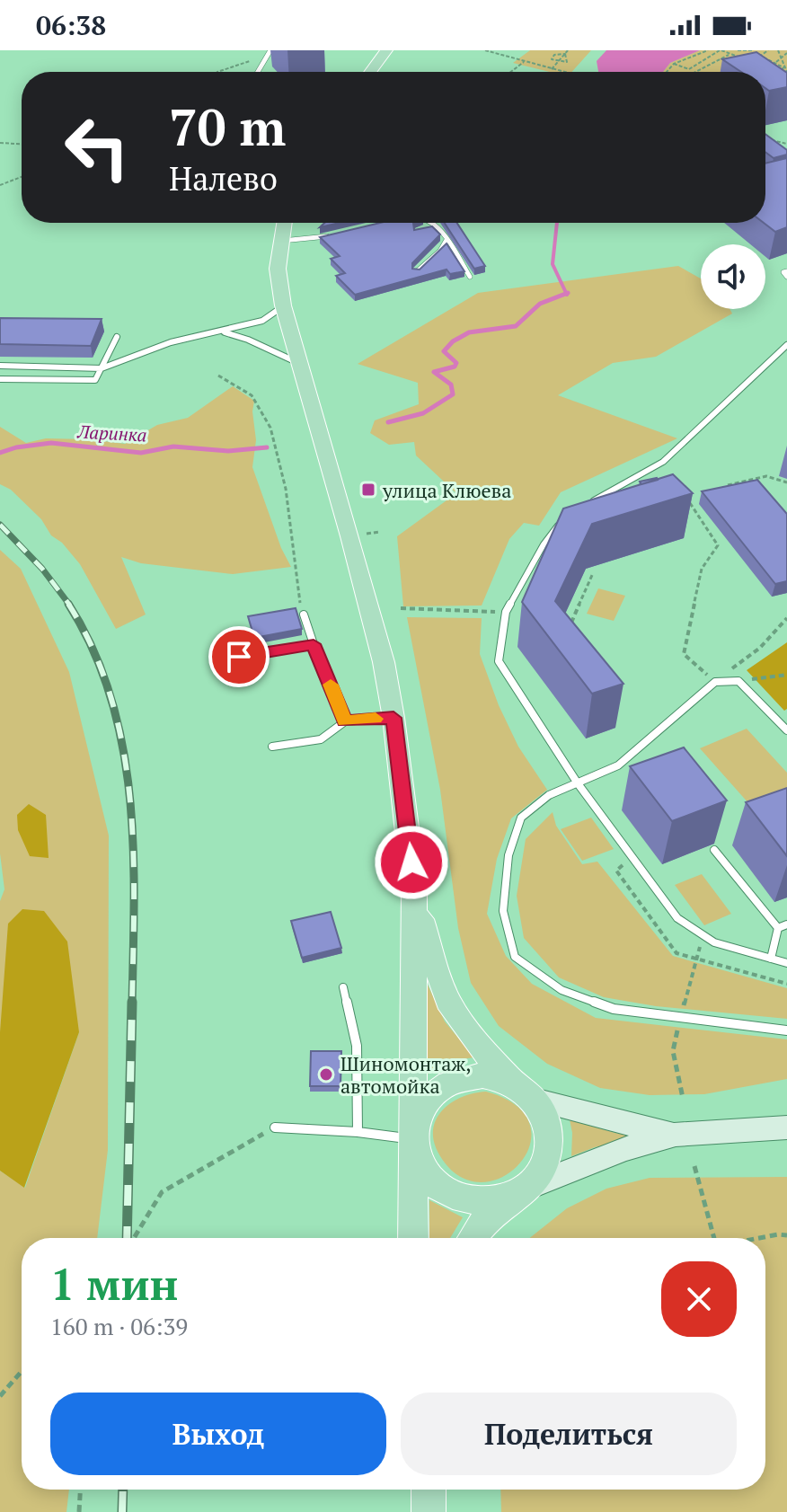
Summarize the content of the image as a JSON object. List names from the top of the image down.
{
  "water": ["Ларинка"],
  "places": {
    "transit": ["улица Клюева"],
    "other": ["Шиномонтаж, автомойка"]
  },
  "page": {
    "status": "06:38",
    "turn": ["70 m", "Налево"],
    "heading": ["1 мин", "160 m · 06:39"],
    "buttons": ["Выход", "Поделиться"]
  }
}
